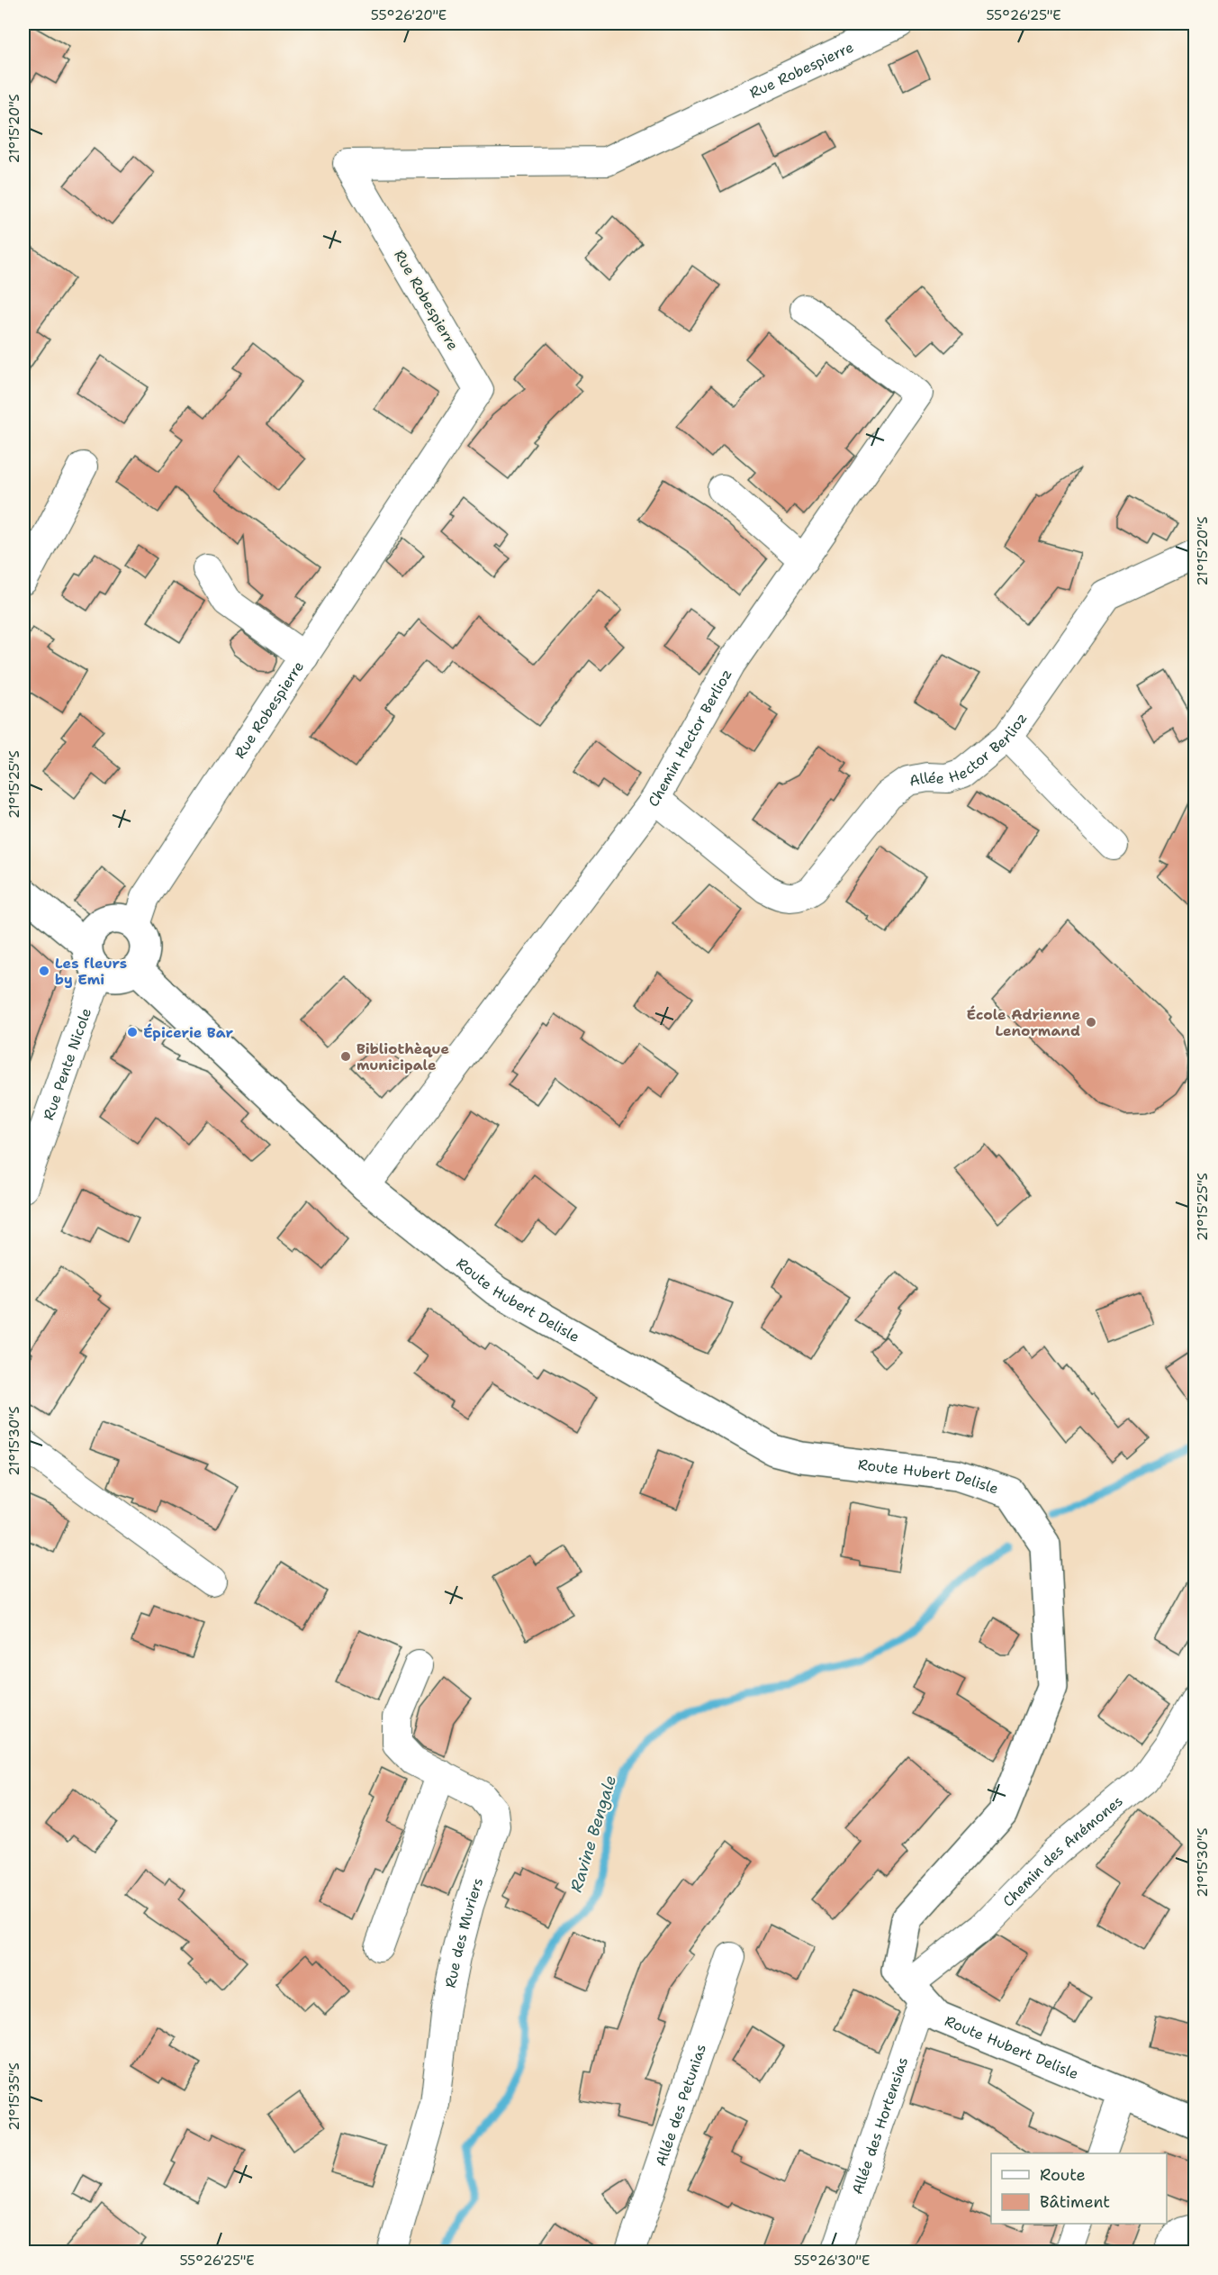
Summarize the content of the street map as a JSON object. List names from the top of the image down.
{
  "streets": {
    "main road": ["Route Hubert Delisle"],
    "street": [
      "Rue Robespierre",
      "Chemin Hector Berlioz",
      "Allée Hector Berlioz",
      "Rue Pente Nicole",
      "Chemin des Anémones",
      "Rue des Muriers",
      "Allée des Petunias",
      "Allée des Hortensias"
    ]
  },
  "crossings": [
    ["Rue Robespierre", "Rue Pente Nicole"],
    ["Rue Robespierre", "Route Hubert Delisle"],
    ["Chemin Hector Berlioz", "Allée Hector Berlioz"],
    ["Chemin Hector Berlioz", "Route Hubert Delisle"],
    ["Rue Pente Nicole", "Route Hubert Delisle"],
    ["Route Hubert Delisle", "Chemin des Anémones"],
    ["Route Hubert Delisle", "Allée des Hortensias"],
    ["Chemin des Anémones", "Allée des Hortensias"]
  ],
  "water": ["Ravine Bengale"],
  "places": [
    "Les fleurs by Emi",
    "École Adrienne Lenormand",
    "Épicerie Bar",
    "Bibliothèque municipale"
  ],
  "legend": ["Route", "Bâtiment"],
  "coordinates": [
    "55°26'20\"E",
    "55°26'25\"E",
    "21°15'20\"S",
    "21°15'25\"S",
    "21°15'30\"S",
    "21°15'35\"S",
    "55°26'30\"E"
  ]
}
